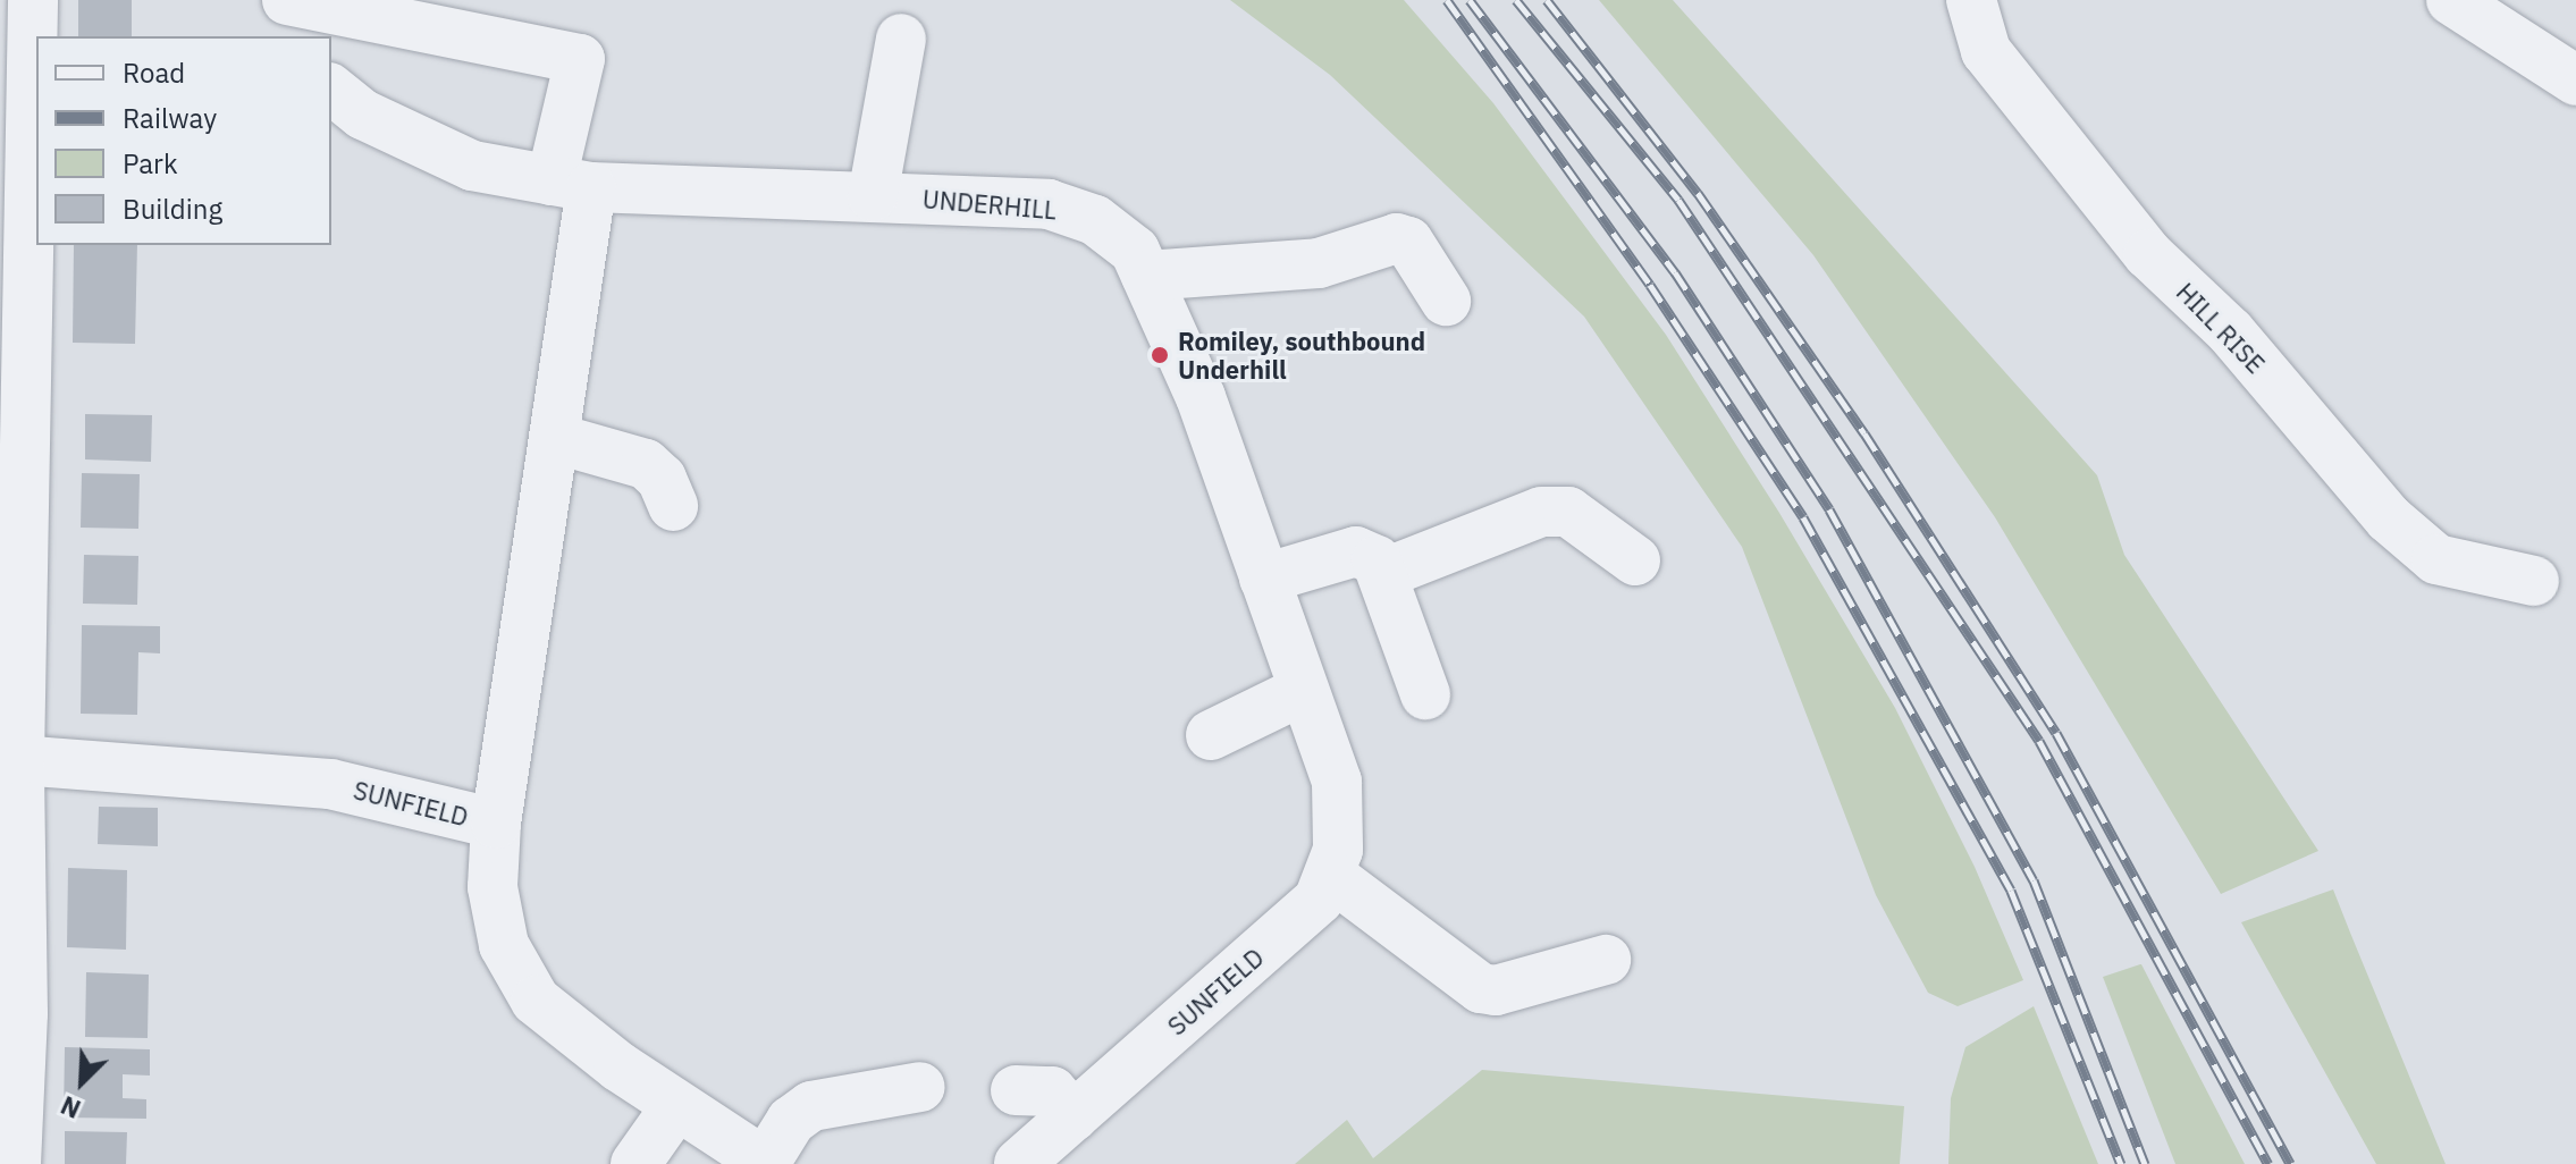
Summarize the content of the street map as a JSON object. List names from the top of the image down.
{
  "streets": {
    "street": ["UNDERHILL", "HILL RISE", "SUNFIELD"]
  },
  "crossings": [
    ["UNDERHILL", "SUNFIELD"]
  ],
  "places": ["Romiley, southbound Underhill"],
  "legend": [
    "Road",
    "Railway",
    "Park",
    "Building"
  ],
  "north": "bottom left"
}
